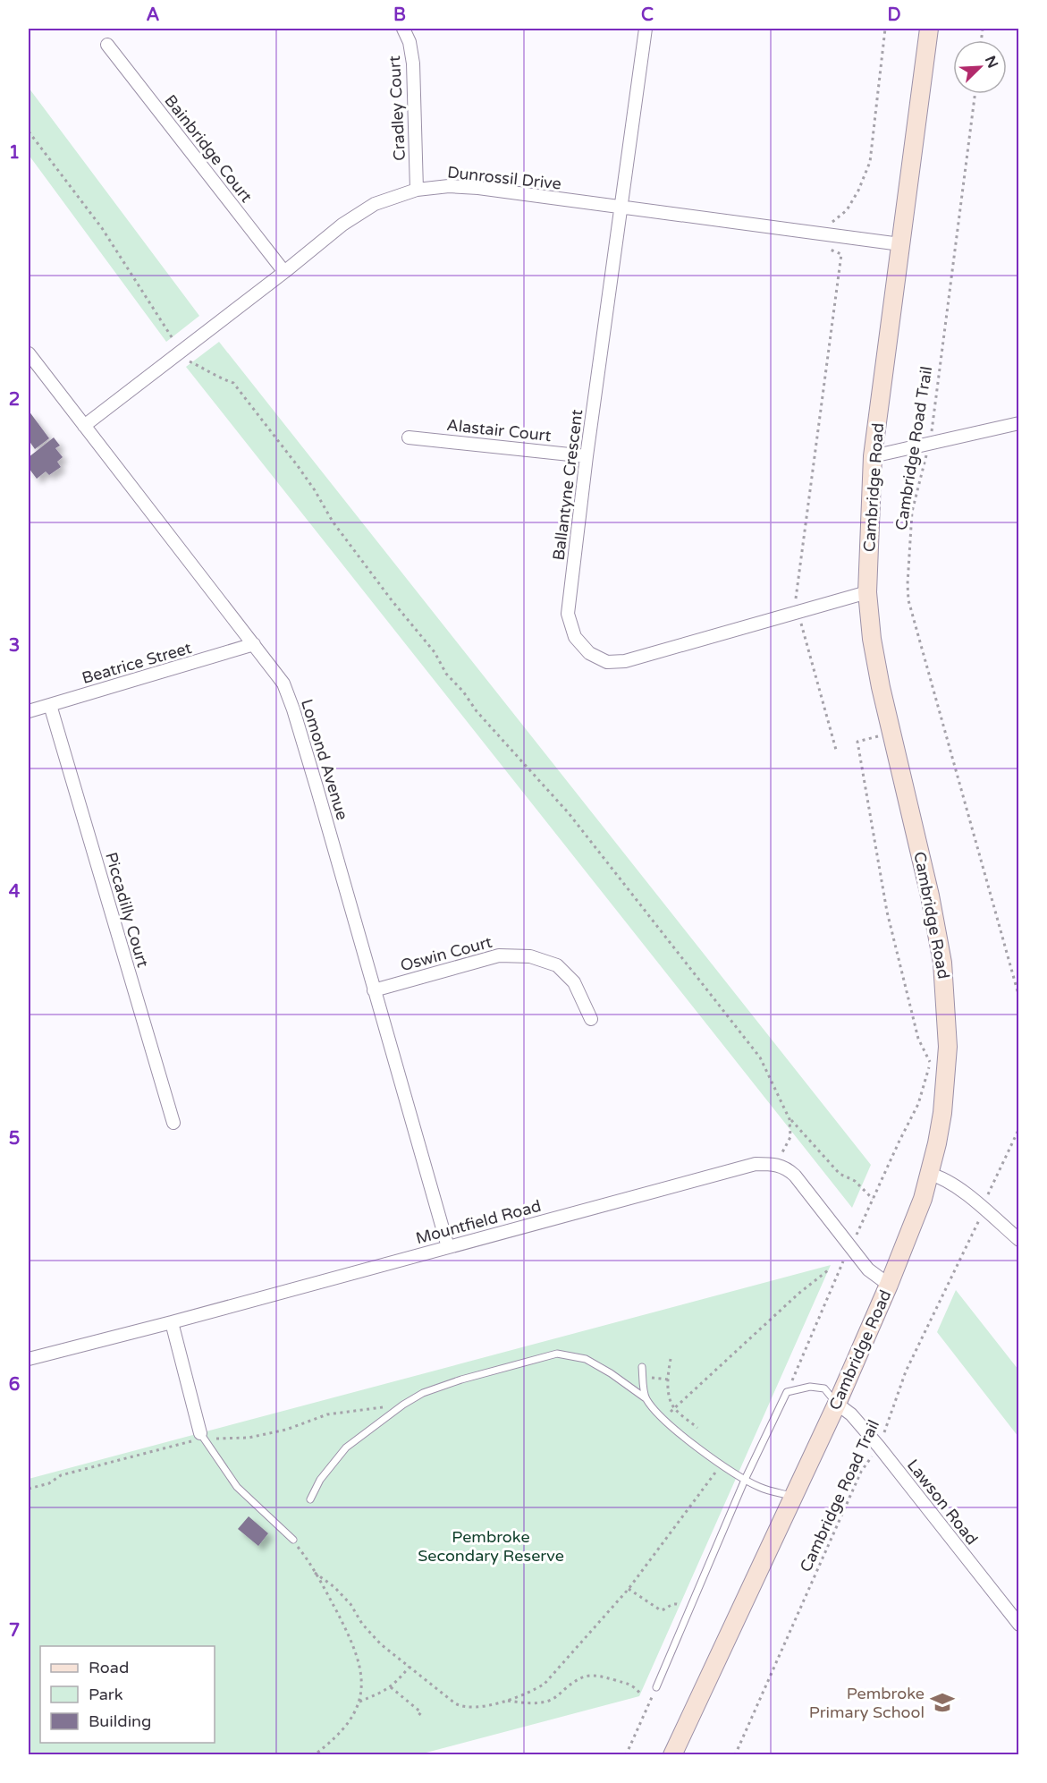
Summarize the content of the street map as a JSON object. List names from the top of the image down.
{
  "streets": {
    "main road": ["Cambridge Road"],
    "street": [
      "Cradley Court",
      "Bainbridge Court",
      "Dunrossil Drive",
      "Alastair Court",
      "Ballantyne Crescent",
      "Beatrice Street",
      "Lomond Avenue",
      "Piccadilly Court",
      "Oswin Court",
      "Mountfield Road",
      "Lawson Road"
    ],
    "path": ["Cambridge Road Trail"]
  },
  "crossings": [
    ["Cradley Court", "Dunrossil Drive"],
    ["Bainbridge Court", "Dunrossil Drive"],
    ["Dunrossil Drive", "Ballantyne Crescent"],
    ["Dunrossil Drive", "Cambridge Road"],
    ["Dunrossil Drive", "Lomond Avenue"],
    ["Alastair Court", "Ballantyne Crescent"],
    ["Cambridge Road Trail", "Lawson Road"],
    ["Ballantyne Crescent", "Cambridge Road"],
    ["Cambridge Road", "Mountfield Road"],
    ["Cambridge Road", "Lawson Road"],
    ["Beatrice Street", "Lomond Avenue"],
    ["Beatrice Street", "Piccadilly Court"],
    ["Lomond Avenue", "Oswin Court"],
    ["Lomond Avenue", "Mountfield Road"]
  ],
  "parks": ["Pembroke Secondary Reserve"],
  "places": {
    "school or university": ["Pembroke Primary School"]
  },
  "legend": ["Road", "Park", "Building"],
  "north": "top right",
  "grid": {
    "columns": [
      "A",
      "B",
      "C",
      "D"
    ],
    "rows": [
      "1",
      "2",
      "3",
      "4",
      "5",
      "6",
      "7"
    ]
  }
}
